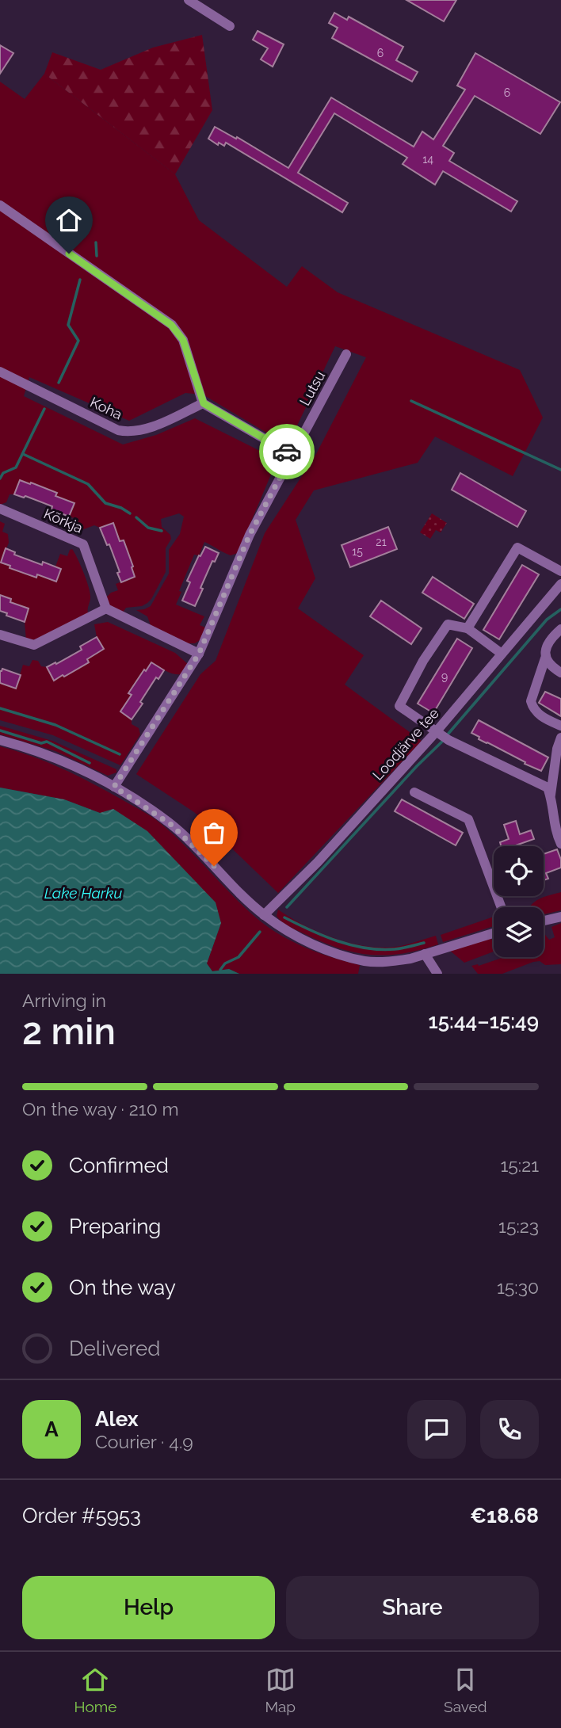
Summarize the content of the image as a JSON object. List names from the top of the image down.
{
  "streets": {
    "street": [
      "Lutsu",
      "Koha",
      "Kõrkja",
      "Loodjärve tee"
    ]
  },
  "water": ["Lake Harku"],
  "house_numbers": [
    "6",
    "6",
    "14",
    "21",
    "15",
    "9"
  ],
  "page": {
    "heading": ["2 min", "Arriving in", "15:44–15:49"],
    "panel": [
      "Alex",
      "Courier · 4.9",
      "Order #5953",
      "€18.68"
    ],
    "bar": "On the way · 210 m",
    "list": [
      ["Confirmed", "15:21"],
      ["Preparing", "15:23"],
      ["On the way", "15:30"],
      "Delivered"
    ],
    "round": "A",
    "buttons": ["Help", "Share"],
    "tabs": ["Home", "Map", "Saved"]
  }
}
